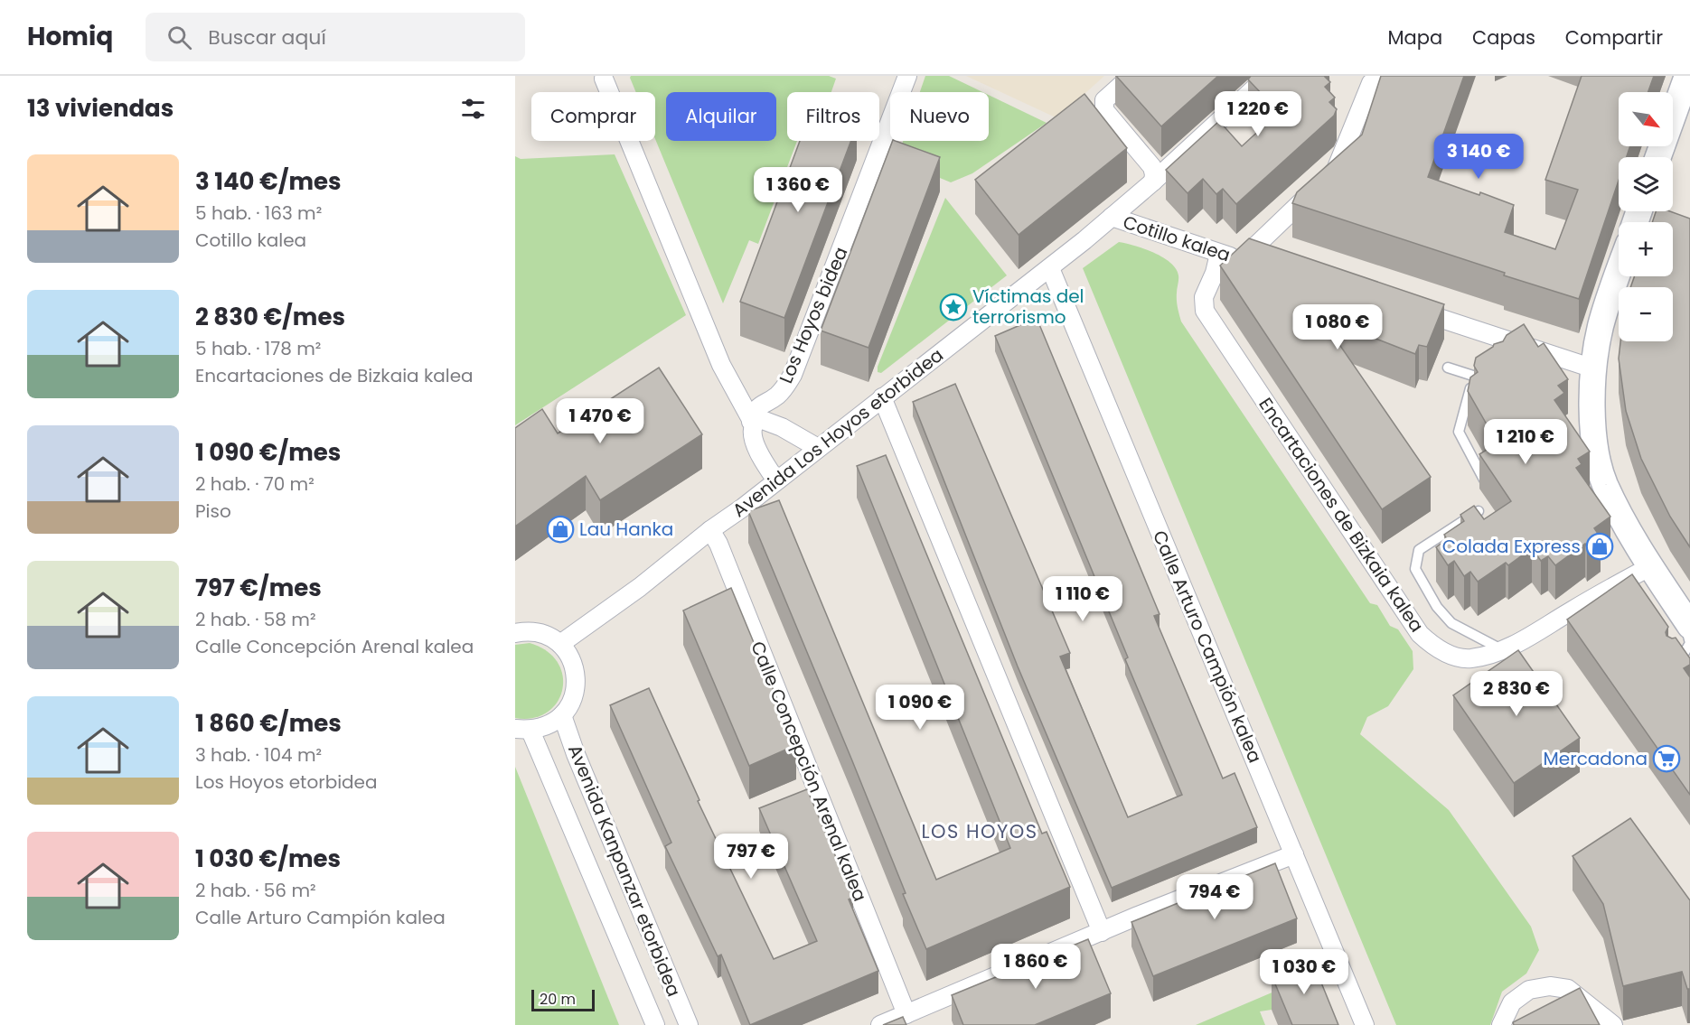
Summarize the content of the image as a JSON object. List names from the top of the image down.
{
  "streets": {
    "street": [
      "Cotillo kalea",
      "Los Hoyos bidea",
      "Avenida Los Hoyos etorbidea",
      "Encartaciones de Bizkaia kalea",
      "Calle Arturo Campión kalea",
      "Calle Concepción Arenal kalea",
      "Avenida Kanpanzar etorbidea"
    ]
  },
  "crossings": [
    ["Cotillo kalea", "Avenida Los Hoyos etorbidea"],
    ["Cotillo kalea", "Encartaciones de Bizkaia kalea"],
    ["Avenida Los Hoyos etorbidea", "Calle Arturo Campión kalea"],
    ["Avenida Los Hoyos etorbidea", "Calle Concepción Arenal kalea"]
  ],
  "districts": ["LOS HOYOS"],
  "places": {
    "place": ["Víctimas del terrorismo"],
    "shop": ["Lau Hanka", "Colada Express"],
    "supermarket": ["Mercadona"]
  },
  "scale_bar": "20 m",
  "north": "bottom right",
  "page": {
    "header": "Homiq",
    "search": "Buscar aquí",
    "nav": ["Mapa", "Capas", "Compartir"],
    "heading": "13 viviendas",
    "price": [
      "1 220 €",
      "3 140 €",
      "1 360 €",
      "1 080 €",
      "1 470 €",
      "1 210 €",
      "1 110 €",
      "2 830 €",
      "1 090 €",
      "797 €",
      "794 €",
      "1 860 €",
      "1 030 €"
    ],
    "map_buttons": ["+", "−"],
    "chip": [
      "Comprar",
      "Alquilar",
      "Filtros",
      "Nuevo"
    ],
    "list": [
      {
        "name": "3 140 €/mes",
        "note": "5 hab. · 163 m² · Cotillo kalea"
      },
      {
        "name": "2 830 €/mes",
        "note": "5 hab. · 178 m² · Encartaciones de Bizkaia kalea"
      },
      {
        "name": "1 090 €/mes",
        "note": "2 hab. · 70 m² · Piso"
      },
      {
        "name": "797 €/mes",
        "note": "2 hab. · 58 m² · Calle Concepción Arenal kalea"
      },
      {
        "name": "1 860 €/mes",
        "note": "3 hab. · 104 m² · Los Hoyos etorbidea"
      },
      {
        "name": "1 030 €/mes",
        "note": "2 hab. · 56 m² · Calle Arturo Campión kalea"
      }
    ],
    "scale": "20 m"
  }
}
